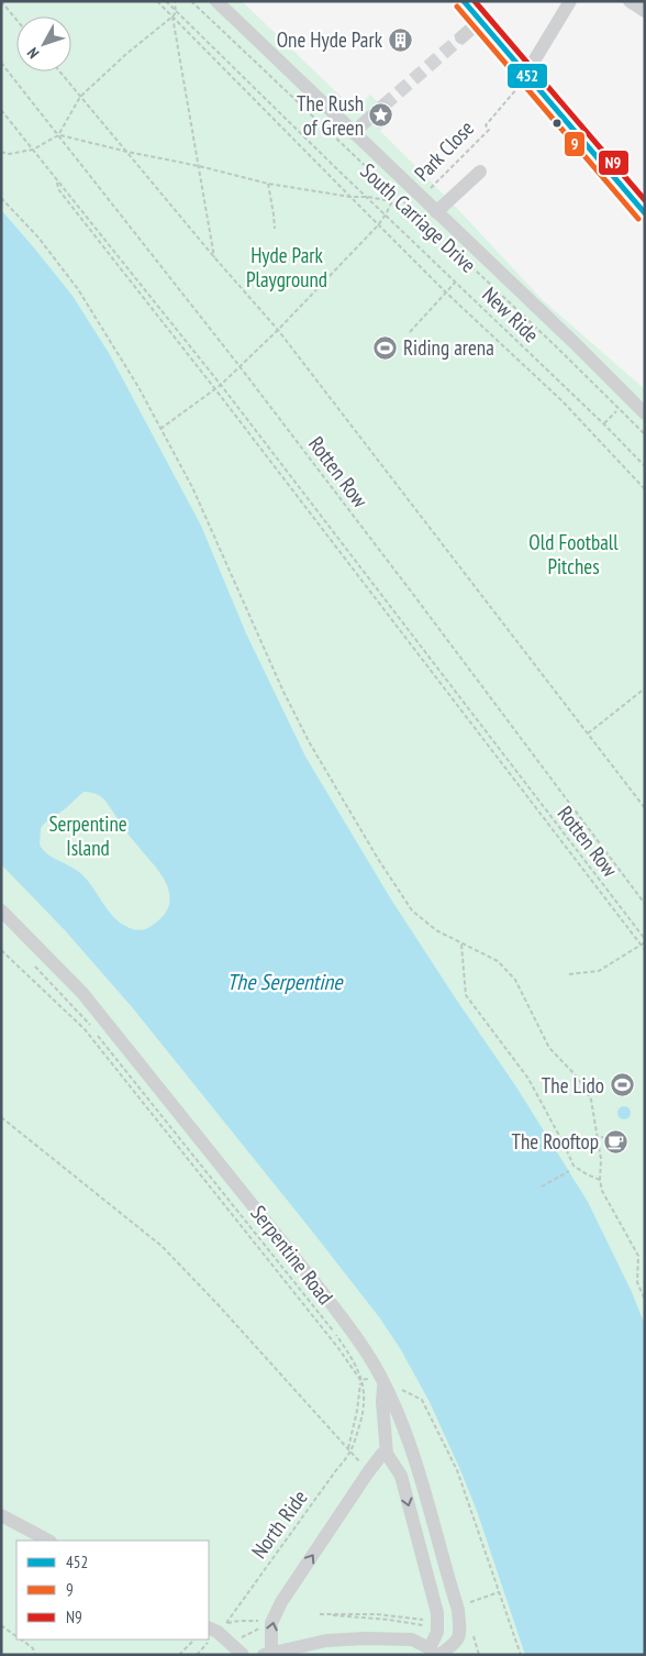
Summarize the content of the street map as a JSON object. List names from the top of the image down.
{
  "streets": {
    "street": ["South Carriage Drive", "Serpentine Road"],
    "path": [
      "Park Close",
      "New Ride",
      "Rotten Row",
      "North Ride"
    ]
  },
  "crossings": [
    ["Park Close", "South Carriage Drive"]
  ],
  "water": ["The Serpentine"],
  "parks": ["Hyde Park Playground", "Old Football Pitches", "Serpentine Island"],
  "places": {
    "building": ["One Hyde Park"],
    "place": ["The Rush of Green"],
    "sports": ["Riding arena", "The Lido"],
    "cafe": ["The Rooftop"]
  },
  "lines": ["transit line 452", "transit line N9", "transit line 9"],
  "legend": ["452", "9", "N9"],
  "north": "bottom left"
}
